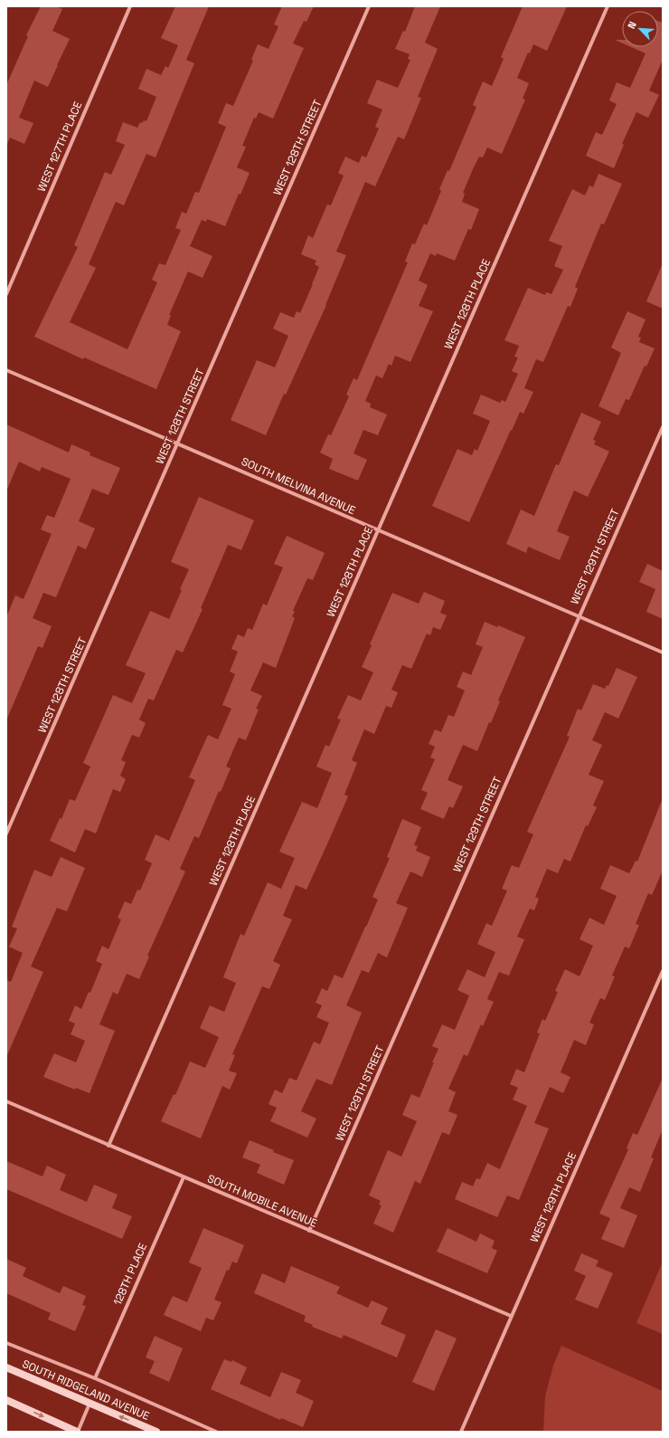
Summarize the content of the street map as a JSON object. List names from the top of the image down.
{
  "streets": {
    "main road": ["SOUTH RIDGELAND AVENUE"],
    "street": [
      "WEST 127TH PLACE",
      "WEST 128TH STREET",
      "WEST 128TH PLACE",
      "SOUTH MELVINA AVENUE",
      "WEST 129TH STREET",
      "WEST 129TH PLACE",
      "SOUTH MOBILE AVENUE",
      "128TH PLACE"
    ]
  },
  "crossings": [
    ["WEST 128TH STREET", "SOUTH MELVINA AVENUE"],
    ["WEST 128TH PLACE", "SOUTH MELVINA AVENUE"],
    ["WEST 128TH PLACE", "SOUTH MOBILE AVENUE"],
    ["SOUTH MELVINA AVENUE", "WEST 129TH STREET"],
    ["WEST 129TH STREET", "SOUTH MOBILE AVENUE"],
    ["WEST 129TH PLACE", "SOUTH MOBILE AVENUE"],
    ["SOUTH MOBILE AVENUE", "128TH PLACE"]
  ],
  "one_way": ["SOUTH RIDGELAND AVENUE"],
  "north": "top left"
}
